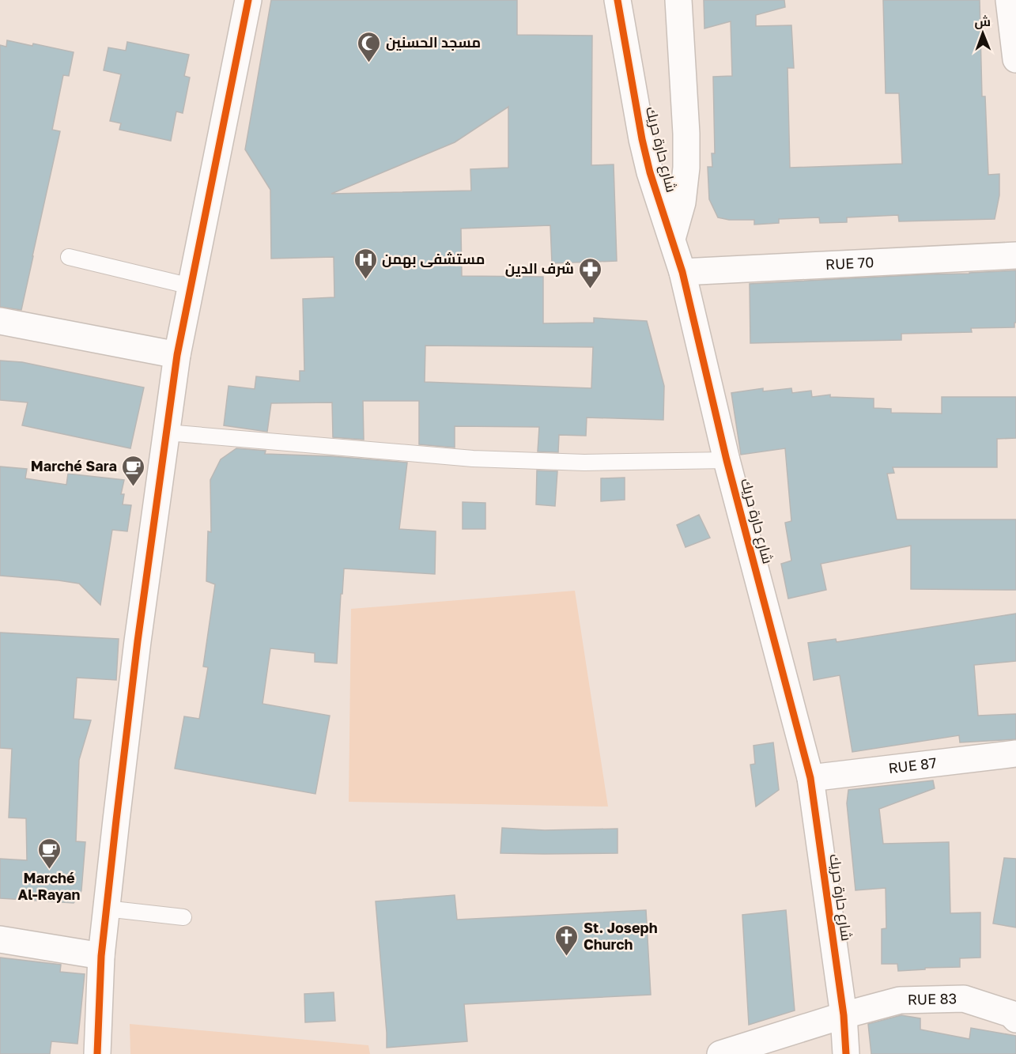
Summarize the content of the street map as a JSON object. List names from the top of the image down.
{
  "streets": {
    "street": [
      "شارع حارة حريك",
      "RUE 70",
      "RUE 87",
      "RUE 83"
    ]
  },
  "crossings": [
    ["شارع حارة حريك", "RUE 70"],
    ["شارع حارة حريك", "RUE 87"],
    ["شارع حارة حريك", "RUE 83"]
  ],
  "places": {
    "mosque": ["مسجد الحسنين"],
    "hospital": ["مستشفى بهمن"],
    "pharmacy": ["شرف الدين"],
    "cafe": ["Marché Sara", "Marché Al-Rayan"],
    "church": ["St. Joseph Church"]
  },
  "north": "top"
}
